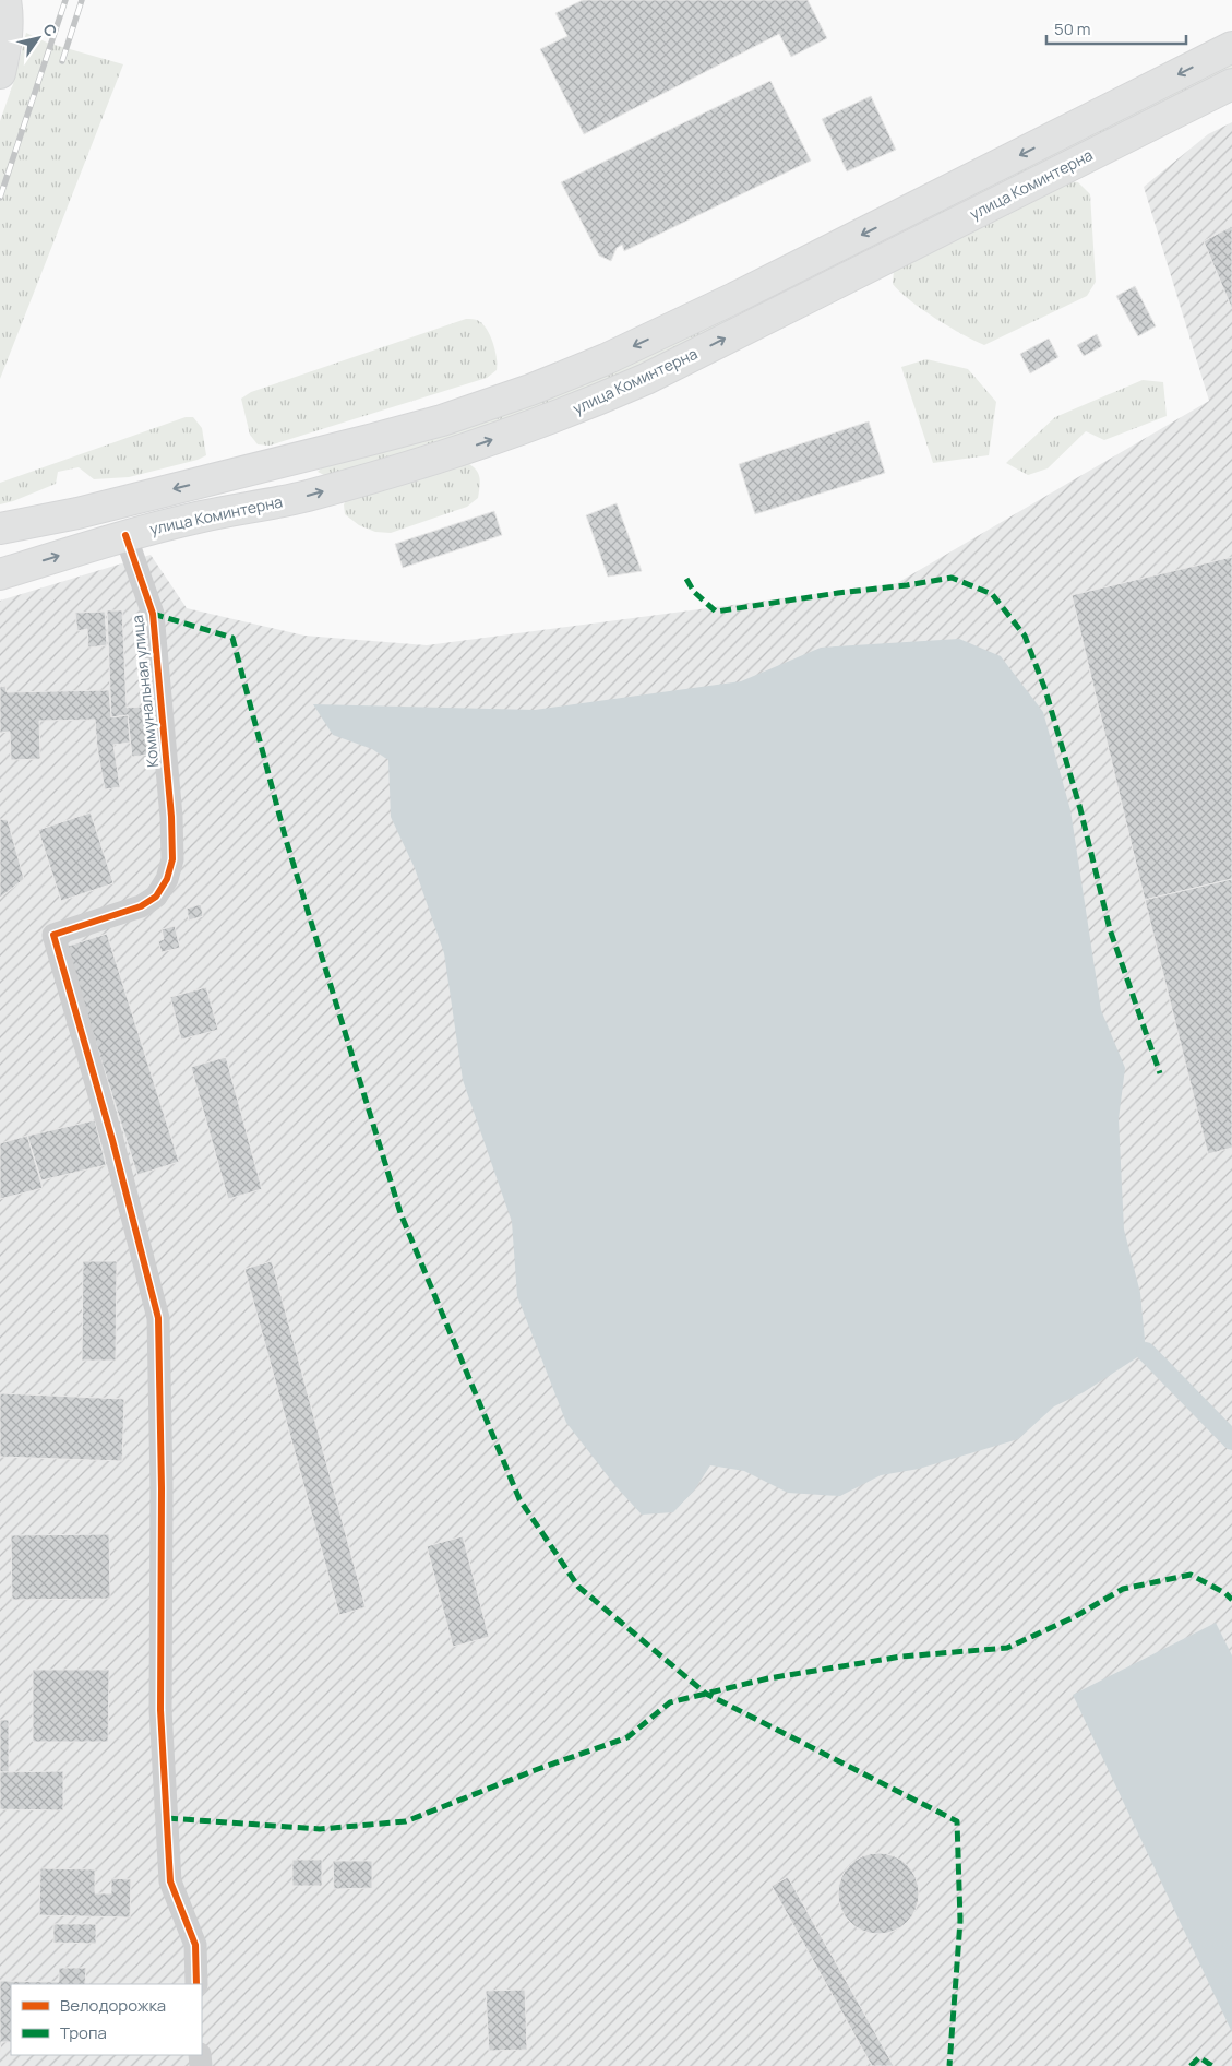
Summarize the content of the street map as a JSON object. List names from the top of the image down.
{
  "streets": {
    "main road": ["улица Коминтерна"],
    "street": ["Коммунальная улица"]
  },
  "crossings": [
    ["улица Коминтерна", "Коммунальная улица"]
  ],
  "legend": ["Велодорожка", "Тропа"],
  "scale_bar": "50 m",
  "north": "top right"
}
